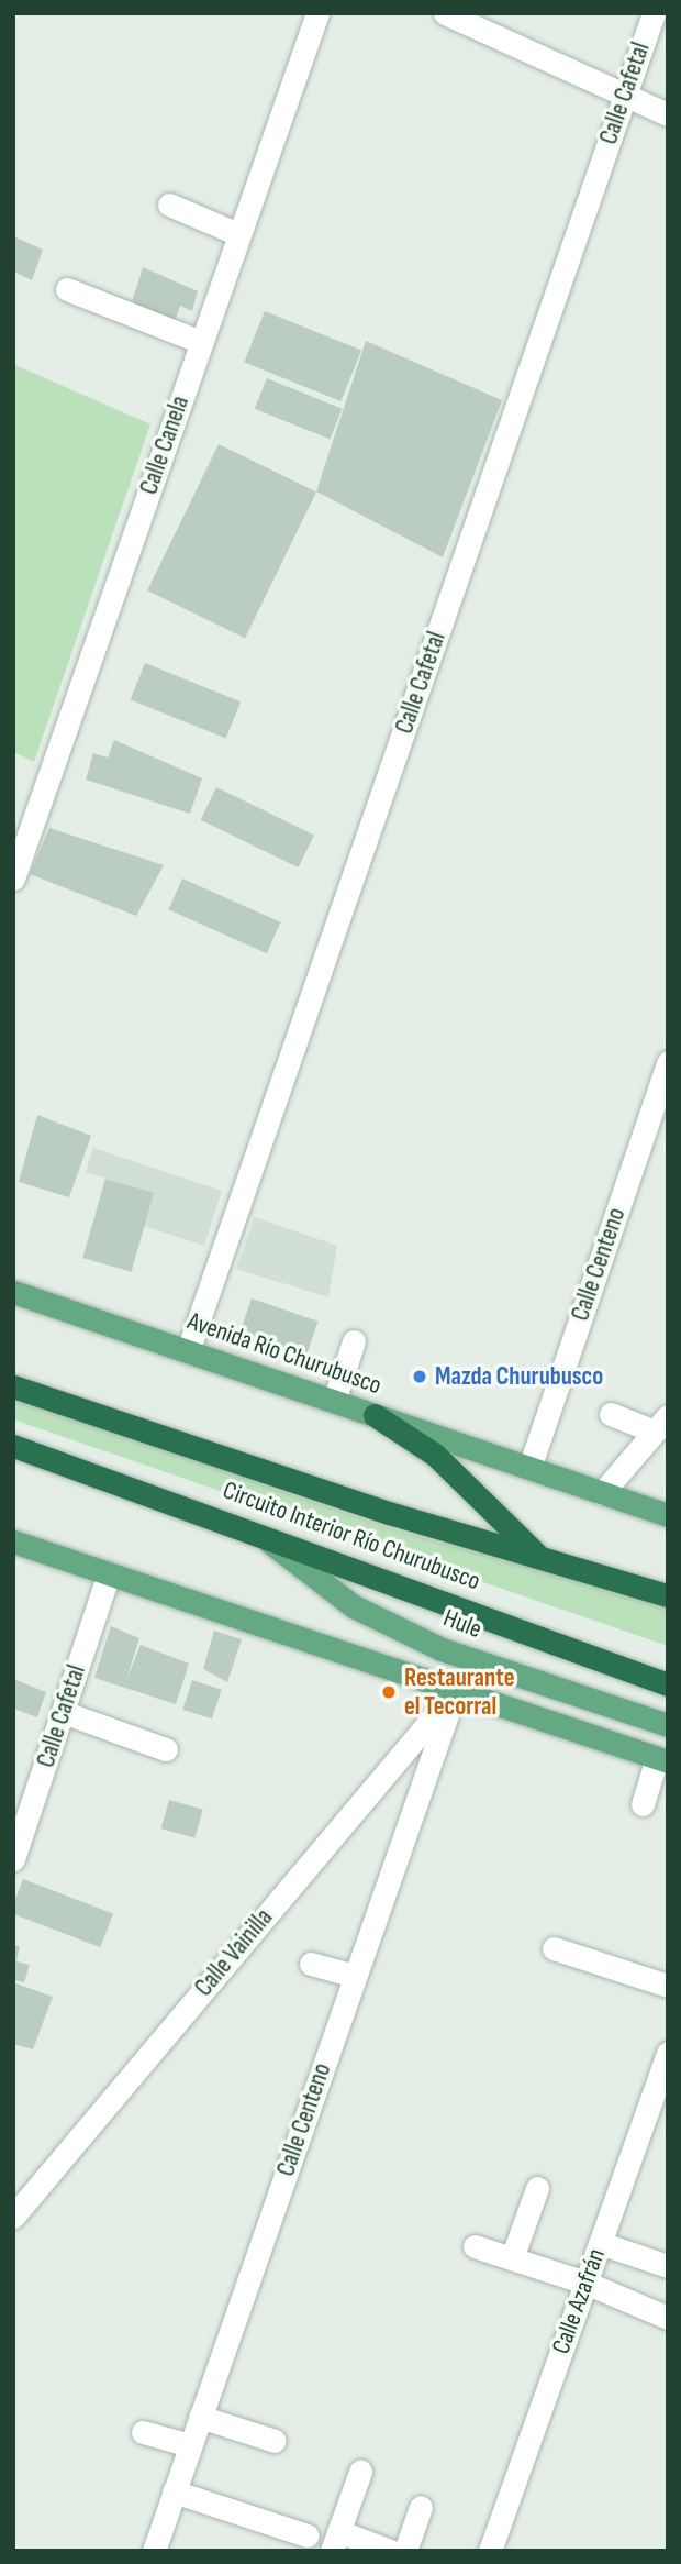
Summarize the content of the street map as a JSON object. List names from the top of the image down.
{
  "streets": {
    "highway": ["Circuito Interior Río Churubusco"],
    "main road": ["Avenida Río Churubusco", "Hule"],
    "street": [
      "Calle Cafetal",
      "Calle Canela",
      "Calle Centeno",
      "Calle Vainilla",
      "Calle Azafrán"
    ]
  },
  "crossings": [
    ["Calle Cafetal", "Avenida Río Churubusco"],
    ["Calle Centeno", "Avenida Río Churubusco"],
    ["Calle Centeno", "Calle Vainilla"],
    ["Circuito Interior Río Churubusco", "Hule"]
  ],
  "places": ["Mazda Churubusco", "Restaurante el Tecorral"]
}
